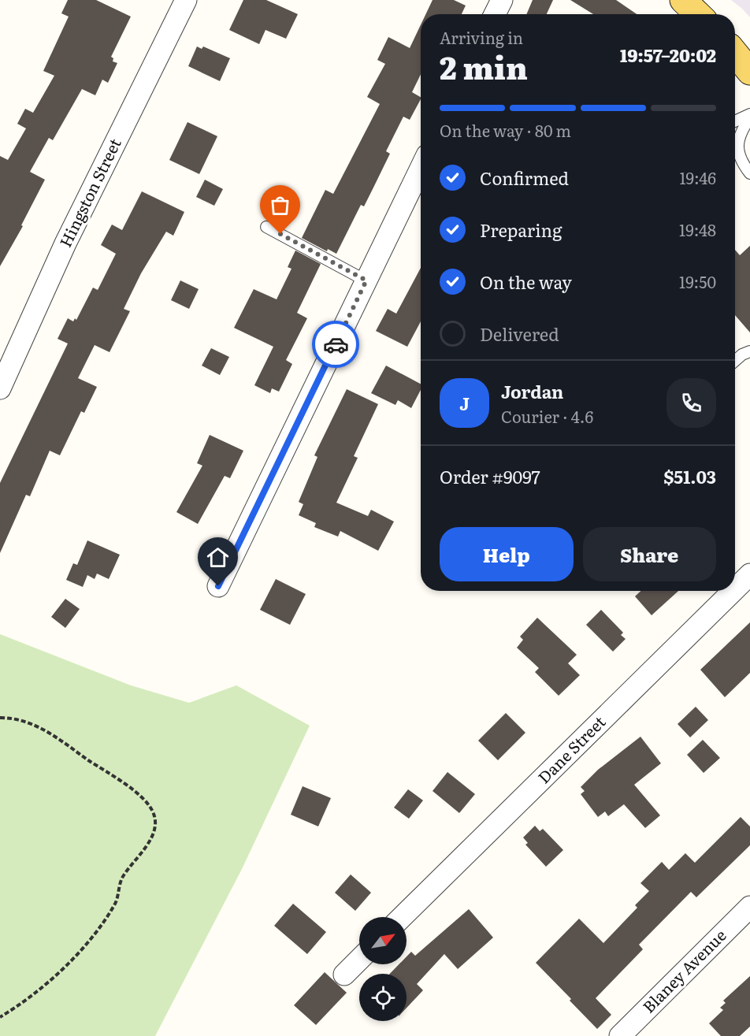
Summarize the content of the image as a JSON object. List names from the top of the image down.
{
  "streets": {
    "street": ["Hingston Street", "Dane Street", "Blaney Avenue"]
  },
  "north": "top right",
  "page": {
    "heading": ["2 min", "Arriving in", "19:57–20:02"],
    "panel": [
      "Jordan",
      "Courier · 4.6",
      "Order #9097",
      "$51.03"
    ],
    "bar": "On the way · 80 m",
    "list": [
      ["Confirmed", "19:46"],
      ["Preparing", "19:48"],
      ["On the way", "19:50"],
      "Delivered"
    ],
    "round": "J",
    "buttons": ["Help", "Share"]
  }
}
